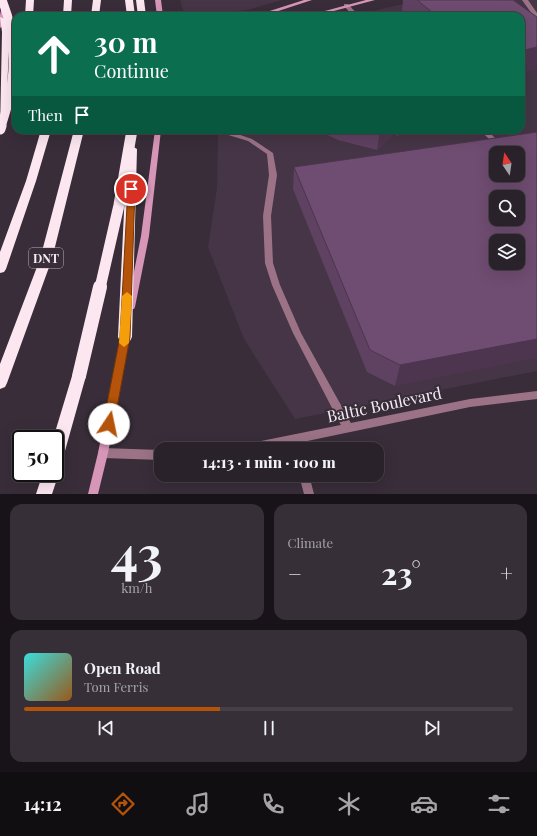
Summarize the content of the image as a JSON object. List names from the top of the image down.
{
  "streets": {
    "highway": ["DNT"],
    "street": ["Baltic Boulevard"]
  },
  "north": "top",
  "page": {
    "turn": ["30 m", "Continue"],
    "then": "Then",
    "limit": "50",
    "trip": "14:13 · 1 min · 100 m",
    "tile": [
      ["43", "km/h"],
      "Climate"
    ],
    "heat": ["−", "23°", "+"],
    "song": ["Open Road", "Tom Ferris"],
    "tabs": "14:12"
  }
}
